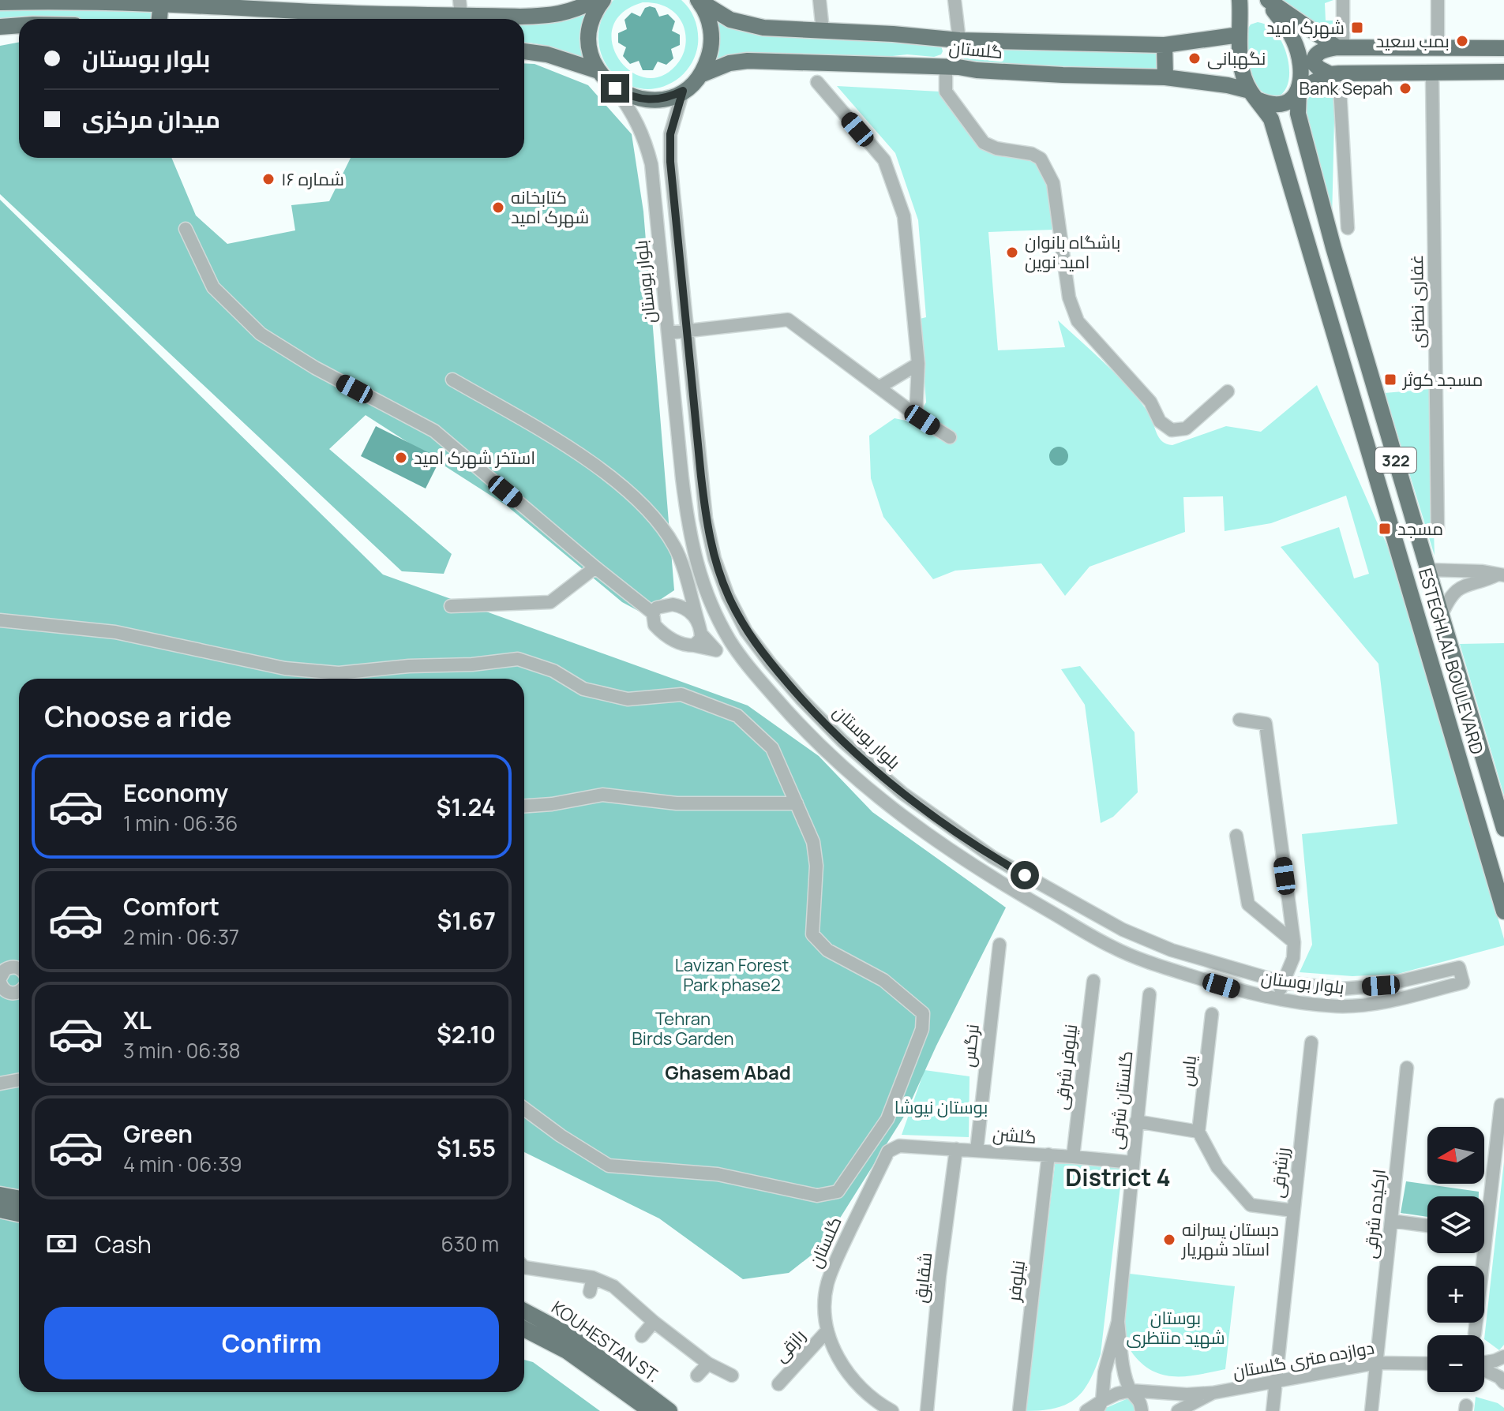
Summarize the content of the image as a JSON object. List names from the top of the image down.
{
  "streets": {
    "main road": [
      "گلستان",
      "322",
      "ESTEGHLAL BOULEVARD",
      "KOUHESTAN ST."
    ],
    "street": [
      "بلوار بوستان",
      "غفاری نطنزی",
      "نرگس",
      "نیلوفر شرقی",
      "یاس",
      "گلستان شرقی",
      "گلشن",
      "رزشرقی",
      "ارکیده شرقی",
      "شقایق",
      "نیلوفر",
      "رازقی",
      "دوازده متری گلستان"
    ]
  },
  "crossings": [
    ["گلستان", "ESTEGHLAL BOULEVARD"],
    ["گلستان", "گلشن"],
    ["گلستان", "رازقی"],
    ["نرگس", "گلشن"],
    ["نیلوفر شرقی", "گلشن"],
    ["گلستان شرقی", "گلشن"],
    ["گلشن", "شقایق"],
    ["گلشن", "نیلوفر"],
    ["رزشرقی", "دوازده متری گلستان"],
    ["ارکیده شرقی", "دوازده متری گلستان"]
  ],
  "districts": ["Ghasem Abad", "District 4"],
  "parks": [
    "Lavizan Forest Park phase2",
    "Tehran Birds Garden",
    "بوستان نیوشا",
    "بوستان شهید منتظری"
  ],
  "places": {
    "transit": ["شهرک امید", "مسجد کوثر", "مسجد"],
    "other": [
      "بمب سعید",
      "نگهبانی",
      "Bank Sepah",
      "شماره ۱۶",
      "کتابخانه شهرک امید",
      "باشگاه بانوان امید نوین",
      "استخر شهرک امید",
      "دبستان پسرانه استاد شهريار"
    ]
  },
  "north": "left",
  "page": {
    "banner": ["بلوار بوستان", "میدان مرکزی"],
    "heading": "Choose a ride",
    "list": [
      {
        "name": "Economy",
        "note": "1 min · 06:36",
        "value": "$1.24"
      },
      {
        "name": "Comfort",
        "note": "2 min · 06:37",
        "value": "$1.67"
      },
      {
        "name": "XL",
        "note": "3 min · 06:38",
        "value": "$2.10"
      },
      {
        "name": "Green",
        "note": "4 min · 06:39",
        "value": "$1.55"
      }
    ],
    "map_buttons": ["+", "−"],
    "pay": ["Cash", "630 m"],
    "buttons": "Confirm"
  }
}
